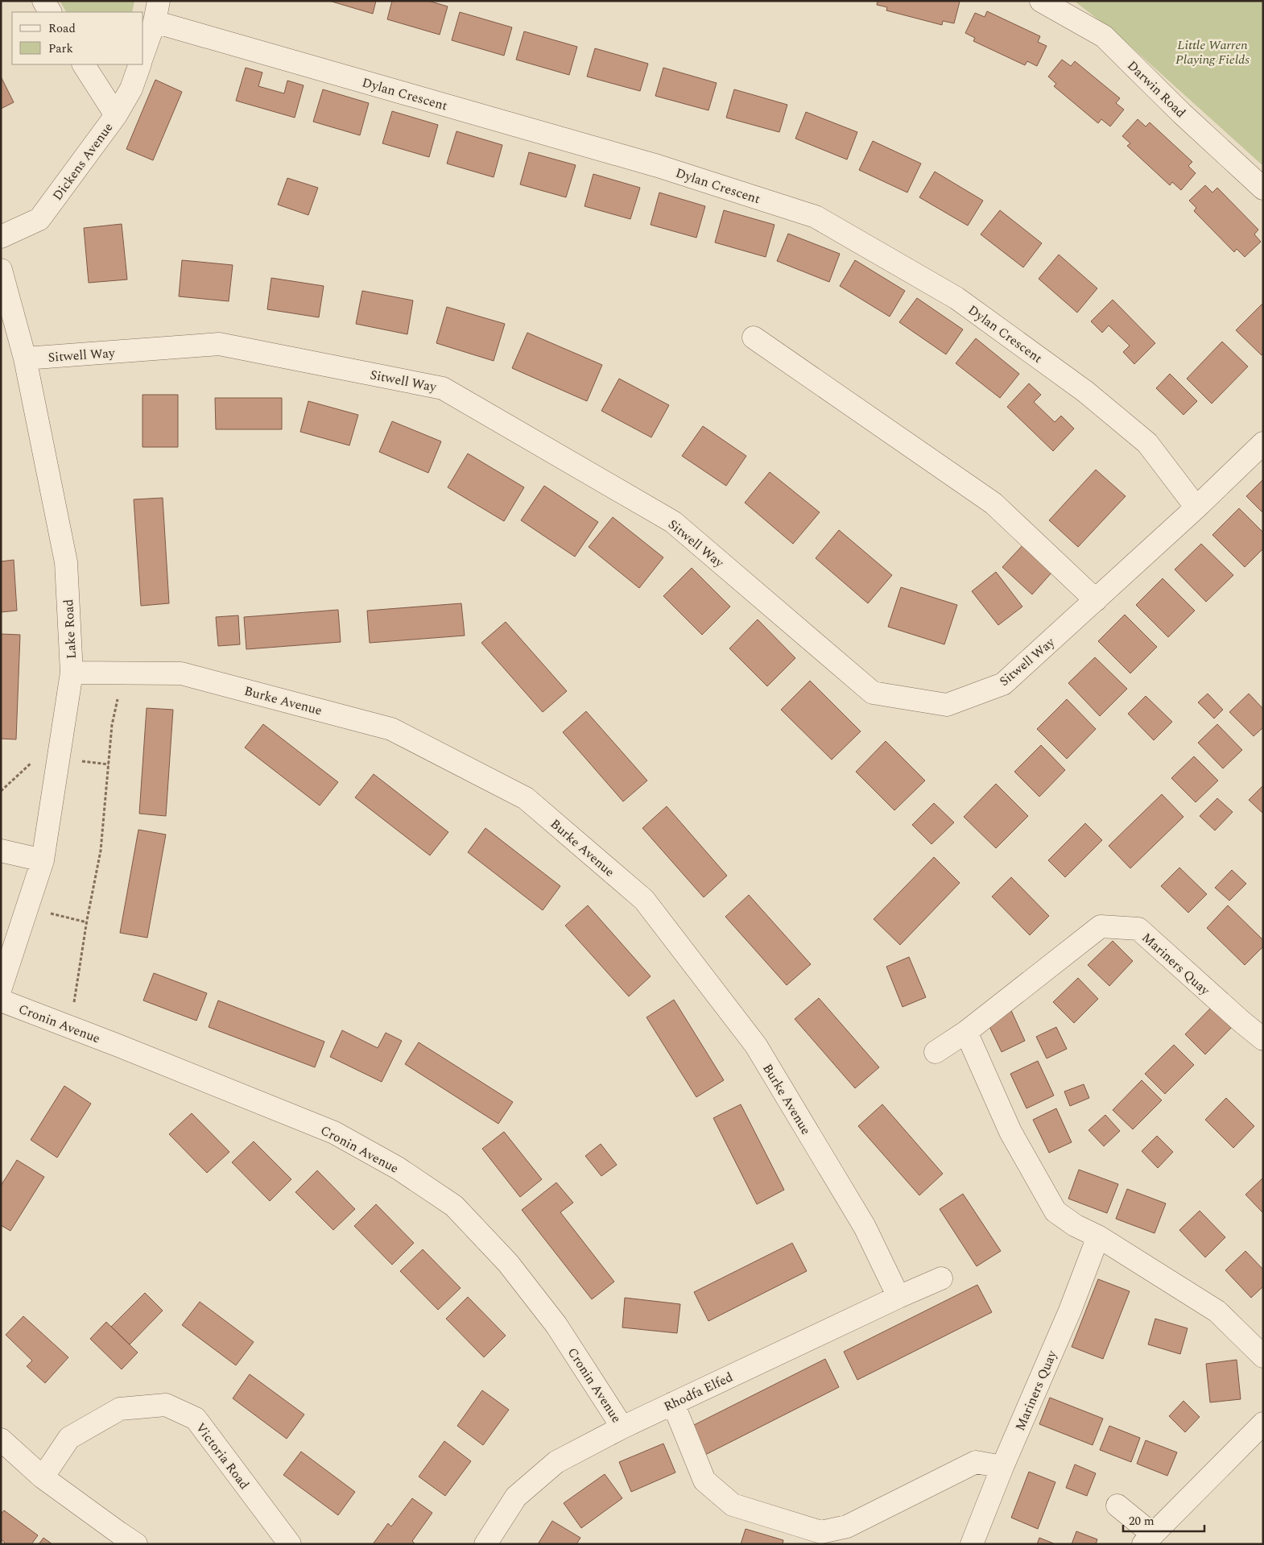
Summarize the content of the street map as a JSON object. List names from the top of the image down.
{
  "streets": {
    "street": [
      "Darwin Road",
      "Dylan Crescent",
      "Dickens Avenue",
      "Sitwell Way",
      "Lake Road",
      "Burke Avenue",
      "Mariners Quay",
      "Cronin Avenue",
      "Rhodfa Elfed",
      "Victoria Road"
    ]
  },
  "crossings": [
    ["Dylan Crescent", "Sitwell Way"],
    ["Sitwell Way", "Lake Road"],
    ["Lake Road", "Burke Avenue"],
    ["Burke Avenue", "Rhodfa Elfed"],
    ["Cronin Avenue", "Rhodfa Elfed"]
  ],
  "parks": ["Little Warren Playing Fields"],
  "legend": ["Road", "Park"],
  "scale_bar": "20 m"
}
